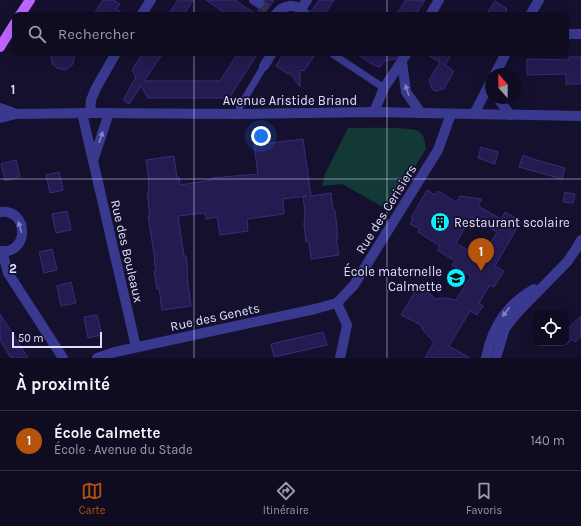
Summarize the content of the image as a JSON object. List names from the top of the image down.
{
  "streets": {
    "street": [
      "Avenue Aristide Briand",
      "Rue des Cerisiers",
      "Rue des Bouleaux",
      "Rue des Genets"
    ]
  },
  "crossings": [
    ["Avenue Aristide Briand", "Rue des Cerisiers"],
    ["Avenue Aristide Briand", "Rue des Bouleaux"],
    ["Rue des Cerisiers", "Rue des Genets"],
    ["Rue des Bouleaux", "Rue des Genets"]
  ],
  "places": {
    "building": ["Restaurant scolaire"],
    "school or university": ["École maternelle Calmette"]
  },
  "scale_bar": "50 m",
  "north": "top",
  "page": {
    "search": "Rechercher",
    "pins": "1",
    "scale": "50 m",
    "heading": "À proximité",
    "list": [
      {
        "mark": "1",
        "name": "École Calmette",
        "note": "École · Avenue du Stade",
        "value": "140 m"
      }
    ],
    "nav": ["Carte", "Itinéraire", "Favoris"]
  },
  "grid": {
    "rows": ["1", "2"]
  }
}
